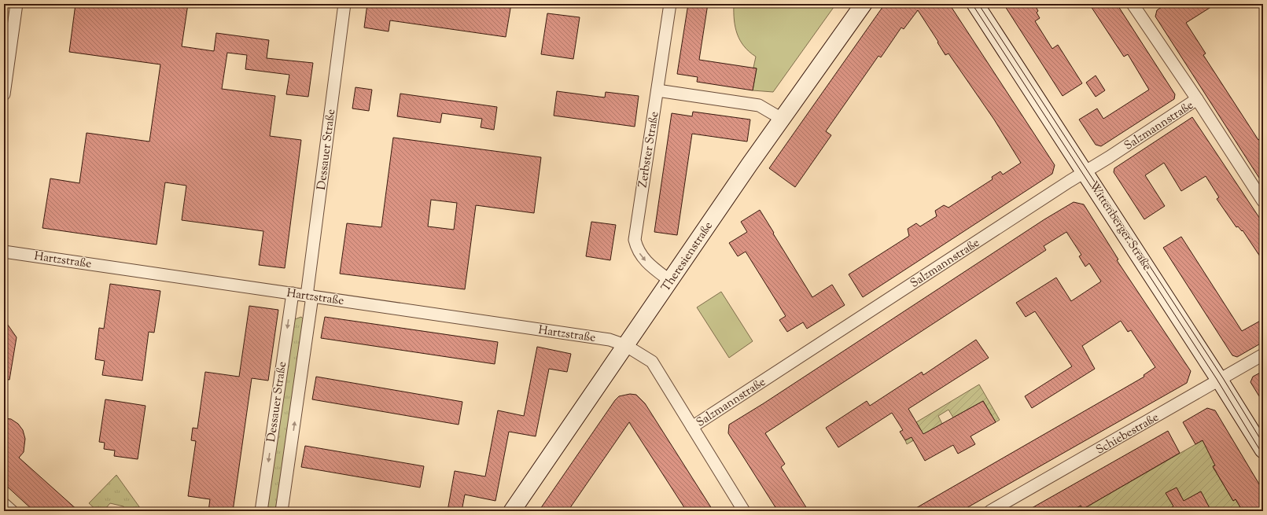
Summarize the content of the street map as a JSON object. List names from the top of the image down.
{
  "streets": {
    "main road": ["Wittenberger Straße", "Theresienstraße"],
    "street": [
      "Salzmannstraße",
      "Dessauer Straße",
      "Zerbster Straße",
      "Hartzstraße",
      "Schiebestraße"
    ]
  },
  "crossings": [
    ["Salzmannstraße", "Wittenberger Straße"],
    ["Salzmannstraße", "Hartzstraße"],
    ["Dessauer Straße", "Hartzstraße"],
    ["Zerbster Straße", "Theresienstraße"],
    ["Wittenberger Straße", "Schiebestraße"],
    ["Theresienstraße", "Hartzstraße"]
  ],
  "one_way": ["Zerbster Straße"]
}
